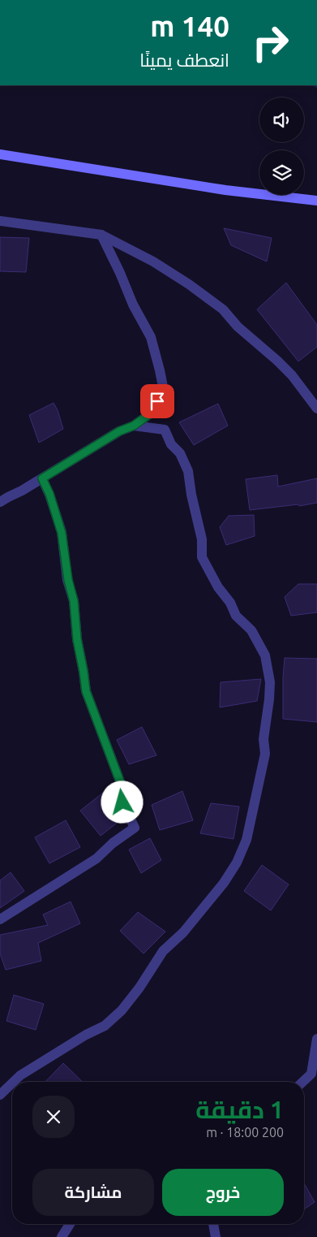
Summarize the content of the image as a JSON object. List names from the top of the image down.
{
  "page": {
    "turn": ["140 m", "انعطف يمينًا"],
    "heading": ["1 دقيقة", "200 m · 18:00"],
    "buttons": ["خروج", "مشاركة"]
  }
}
